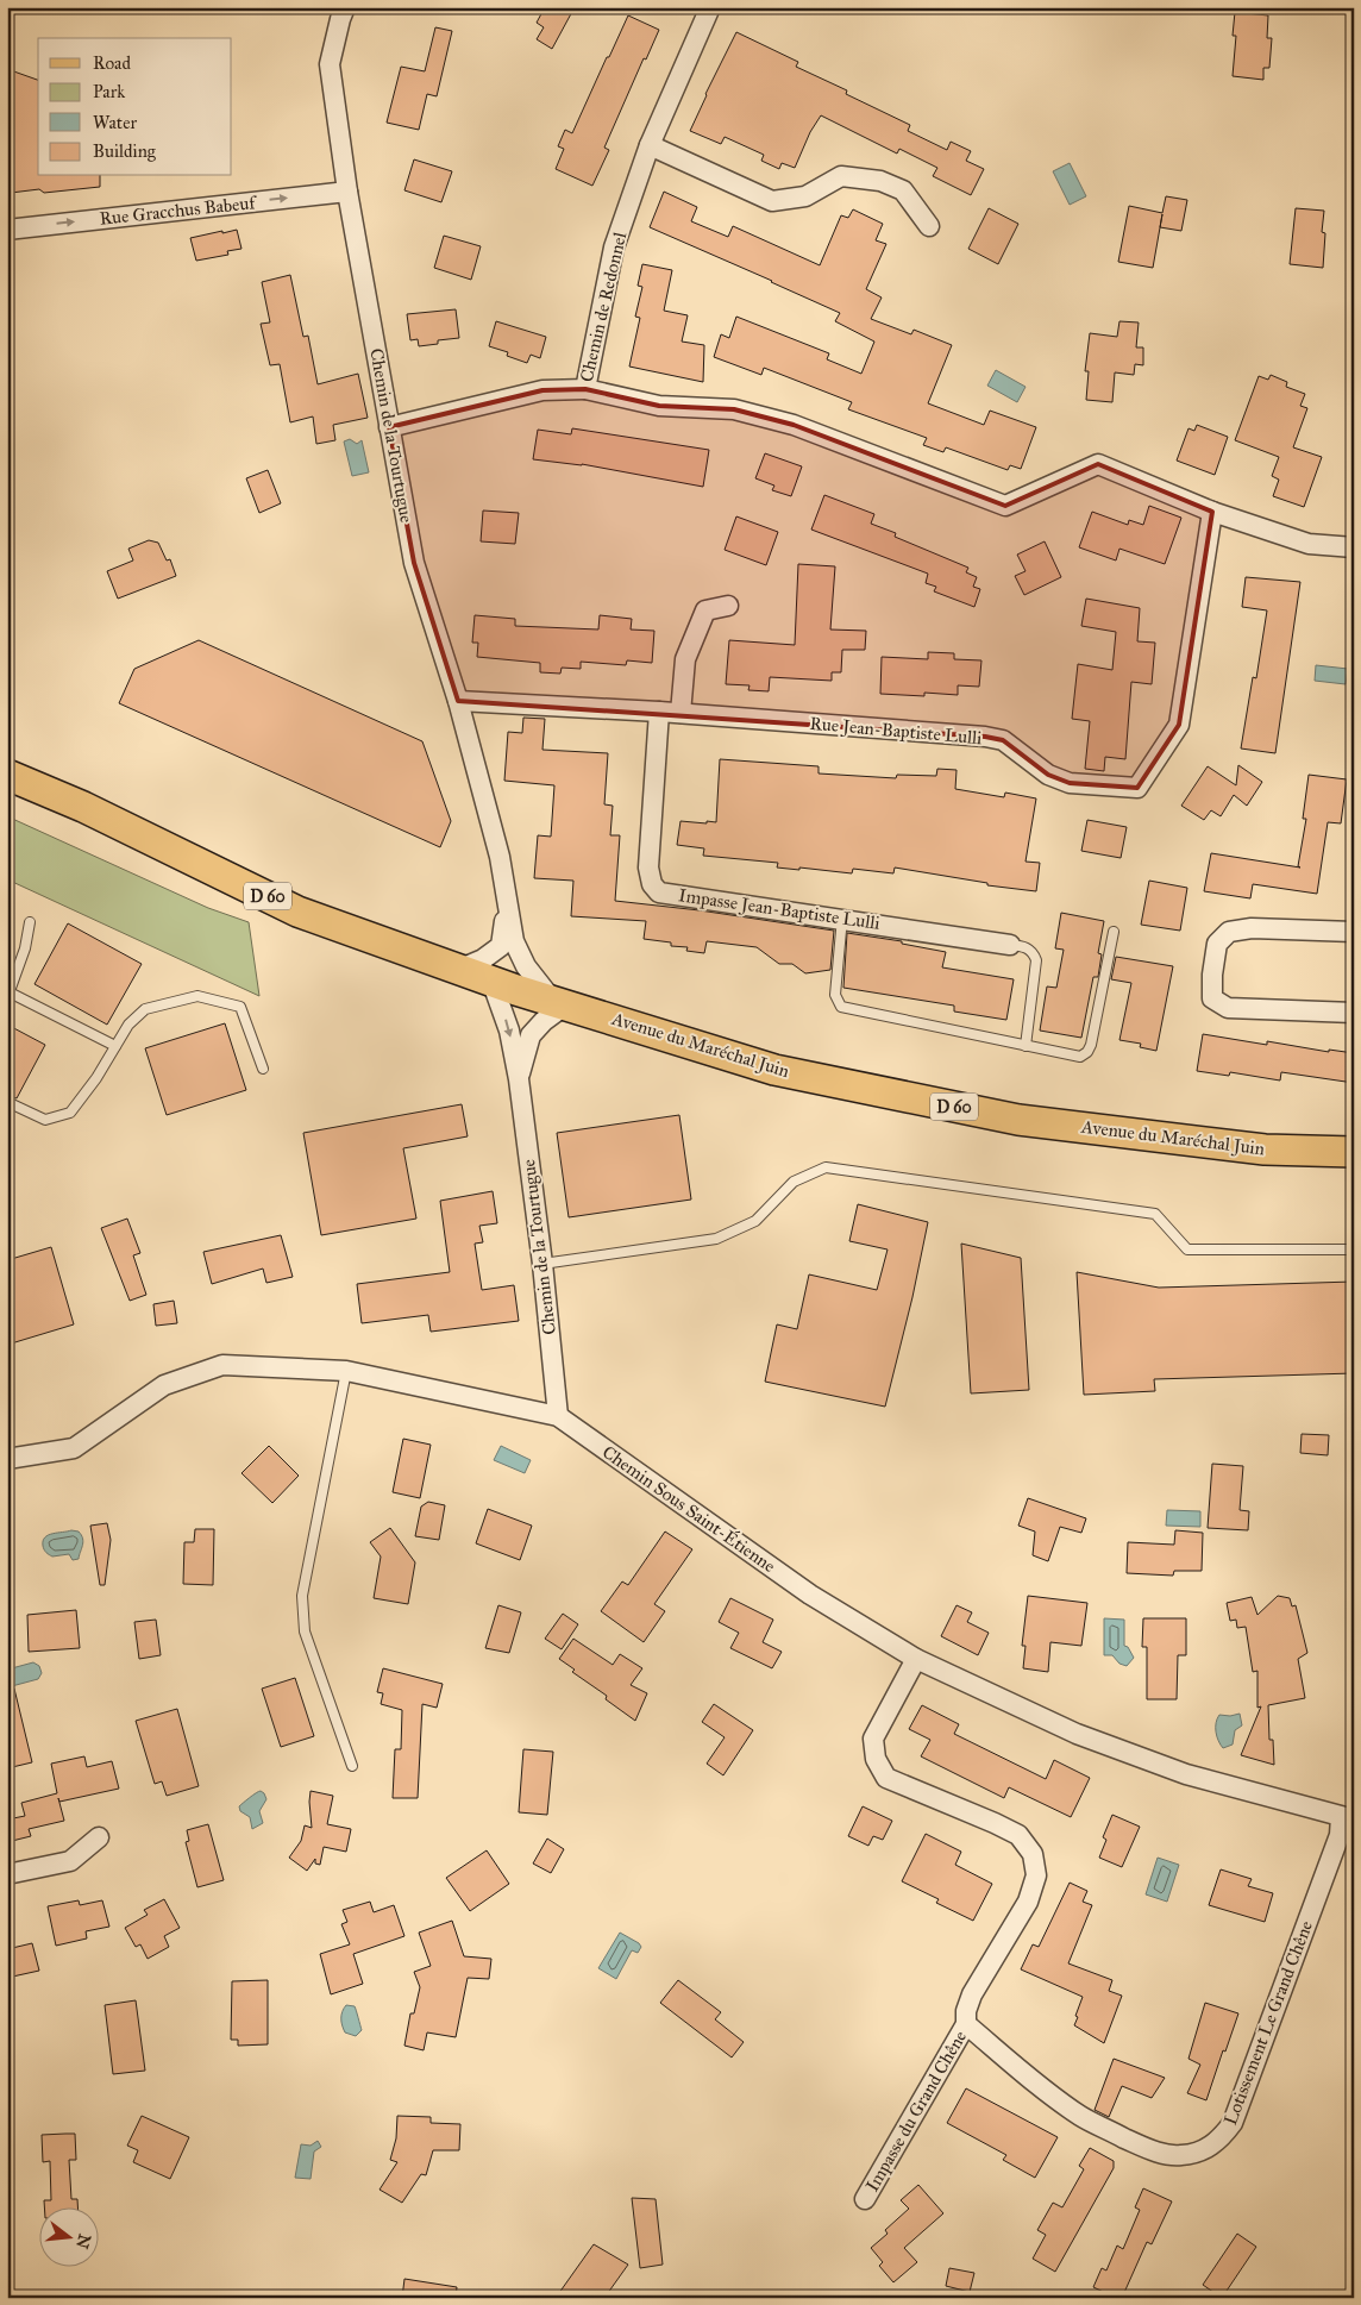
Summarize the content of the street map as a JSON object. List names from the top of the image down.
{
  "streets": {
    "main road": ["D 60", "Avenue du Maréchal Juin"],
    "street": [
      "Rue Gracchus Babeuf",
      "Chemin de Redonnel",
      "Chemin de la Tourtugue",
      "Rue Jean-Baptiste Lulli",
      "Impasse Jean-Baptiste Lulli",
      "Chemin Sous Saint-Étienne",
      "Lotissement Le Grand Chêne",
      "Impasse du Grand Chêne"
    ]
  },
  "crossings": [
    ["Rue Gracchus Babeuf", "Chemin de la Tourtugue"],
    ["Chemin de Redonnel", "Chemin de la Tourtugue"],
    ["Chemin de la Tourtugue", "Rue Jean-Baptiste Lulli"],
    ["Chemin de la Tourtugue", "Avenue du Maréchal Juin"],
    ["Chemin de la Tourtugue", "Chemin Sous Saint-Étienne"],
    ["Rue Jean-Baptiste Lulli", "Impasse Jean-Baptiste Lulli"],
    ["Chemin Sous Saint-Étienne", "Lotissement Le Grand Chêne"],
    ["Chemin Sous Saint-Étienne", "Impasse du Grand Chêne"],
    ["Lotissement Le Grand Chêne", "Impasse du Grand Chêne"]
  ],
  "one_way": ["Rue Gracchus Babeuf"],
  "legend": [
    "Road",
    "Park",
    "Water",
    "Building"
  ],
  "north": "right"
}
